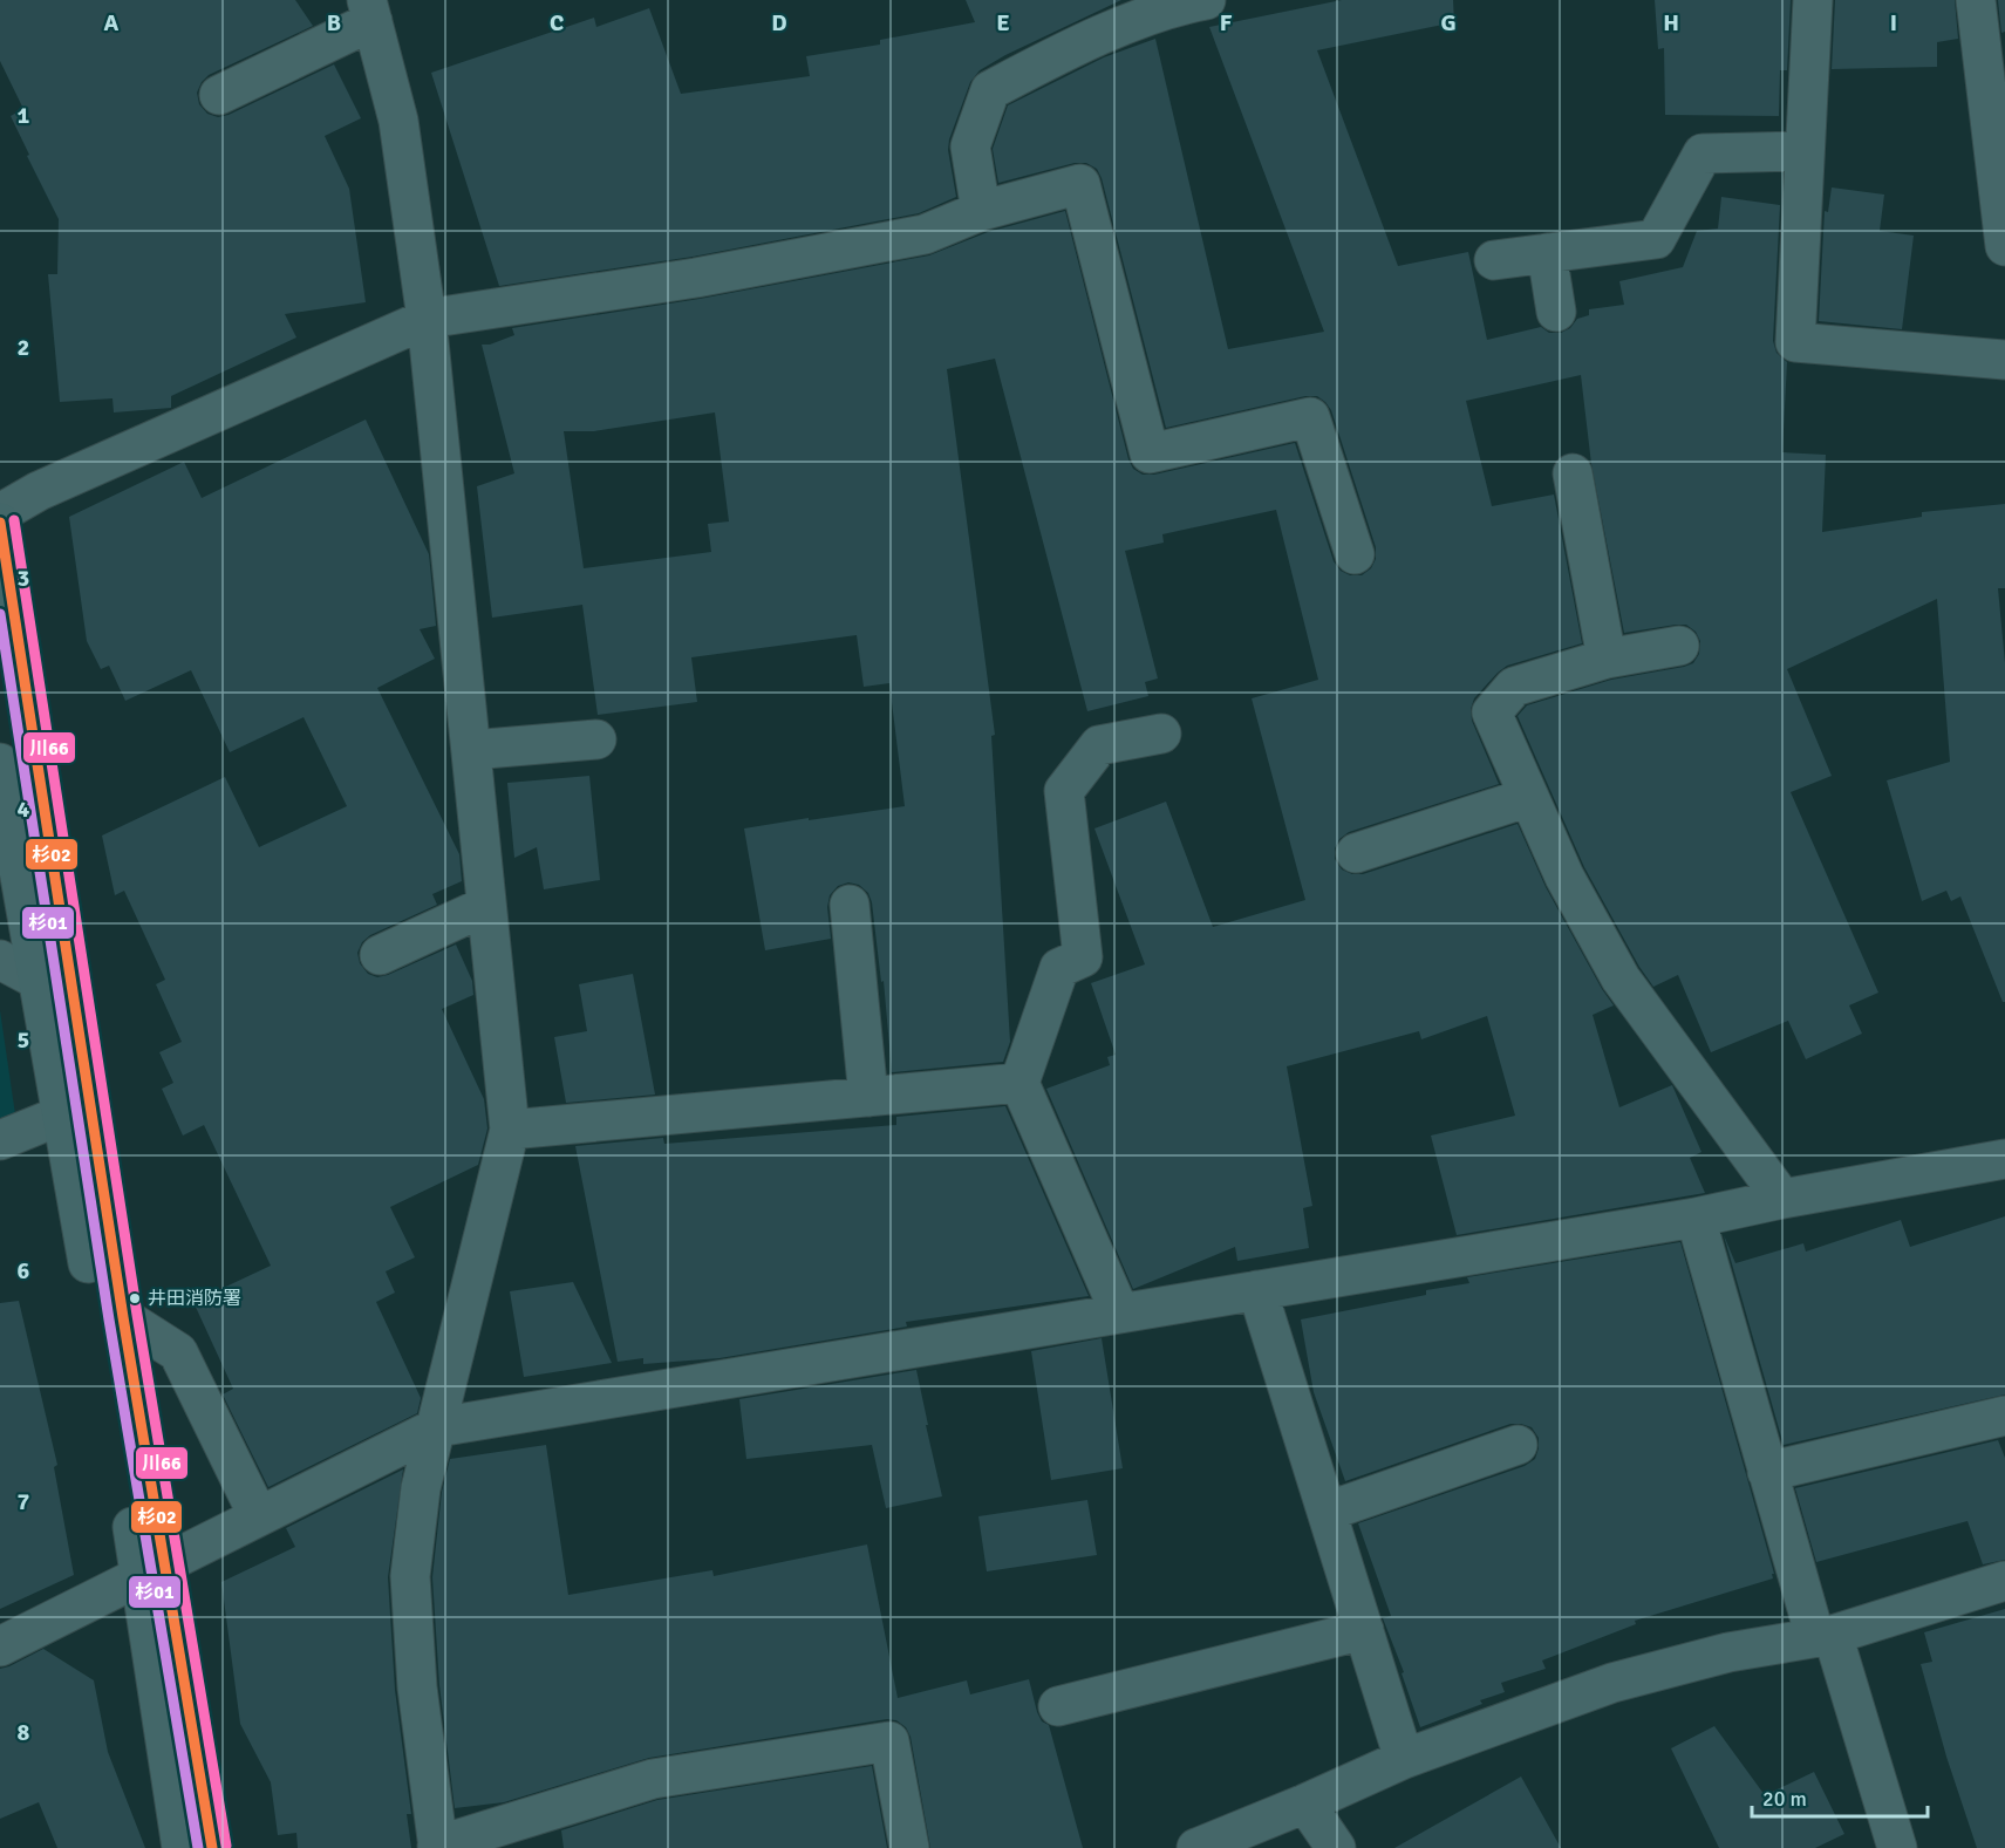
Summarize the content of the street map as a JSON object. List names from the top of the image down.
{
  "places": ["井田消防署"],
  "lines": ["transit line 川66", "transit line 杉02", "transit line 杉01"],
  "scale_bar": "20 m",
  "grid": {
    "columns": [
      "A",
      "B",
      "C",
      "D",
      "E",
      "F",
      "G",
      "H",
      "I"
    ],
    "rows": [
      "1",
      "2",
      "3",
      "4",
      "5",
      "6",
      "7",
      "8"
    ]
  }
}
